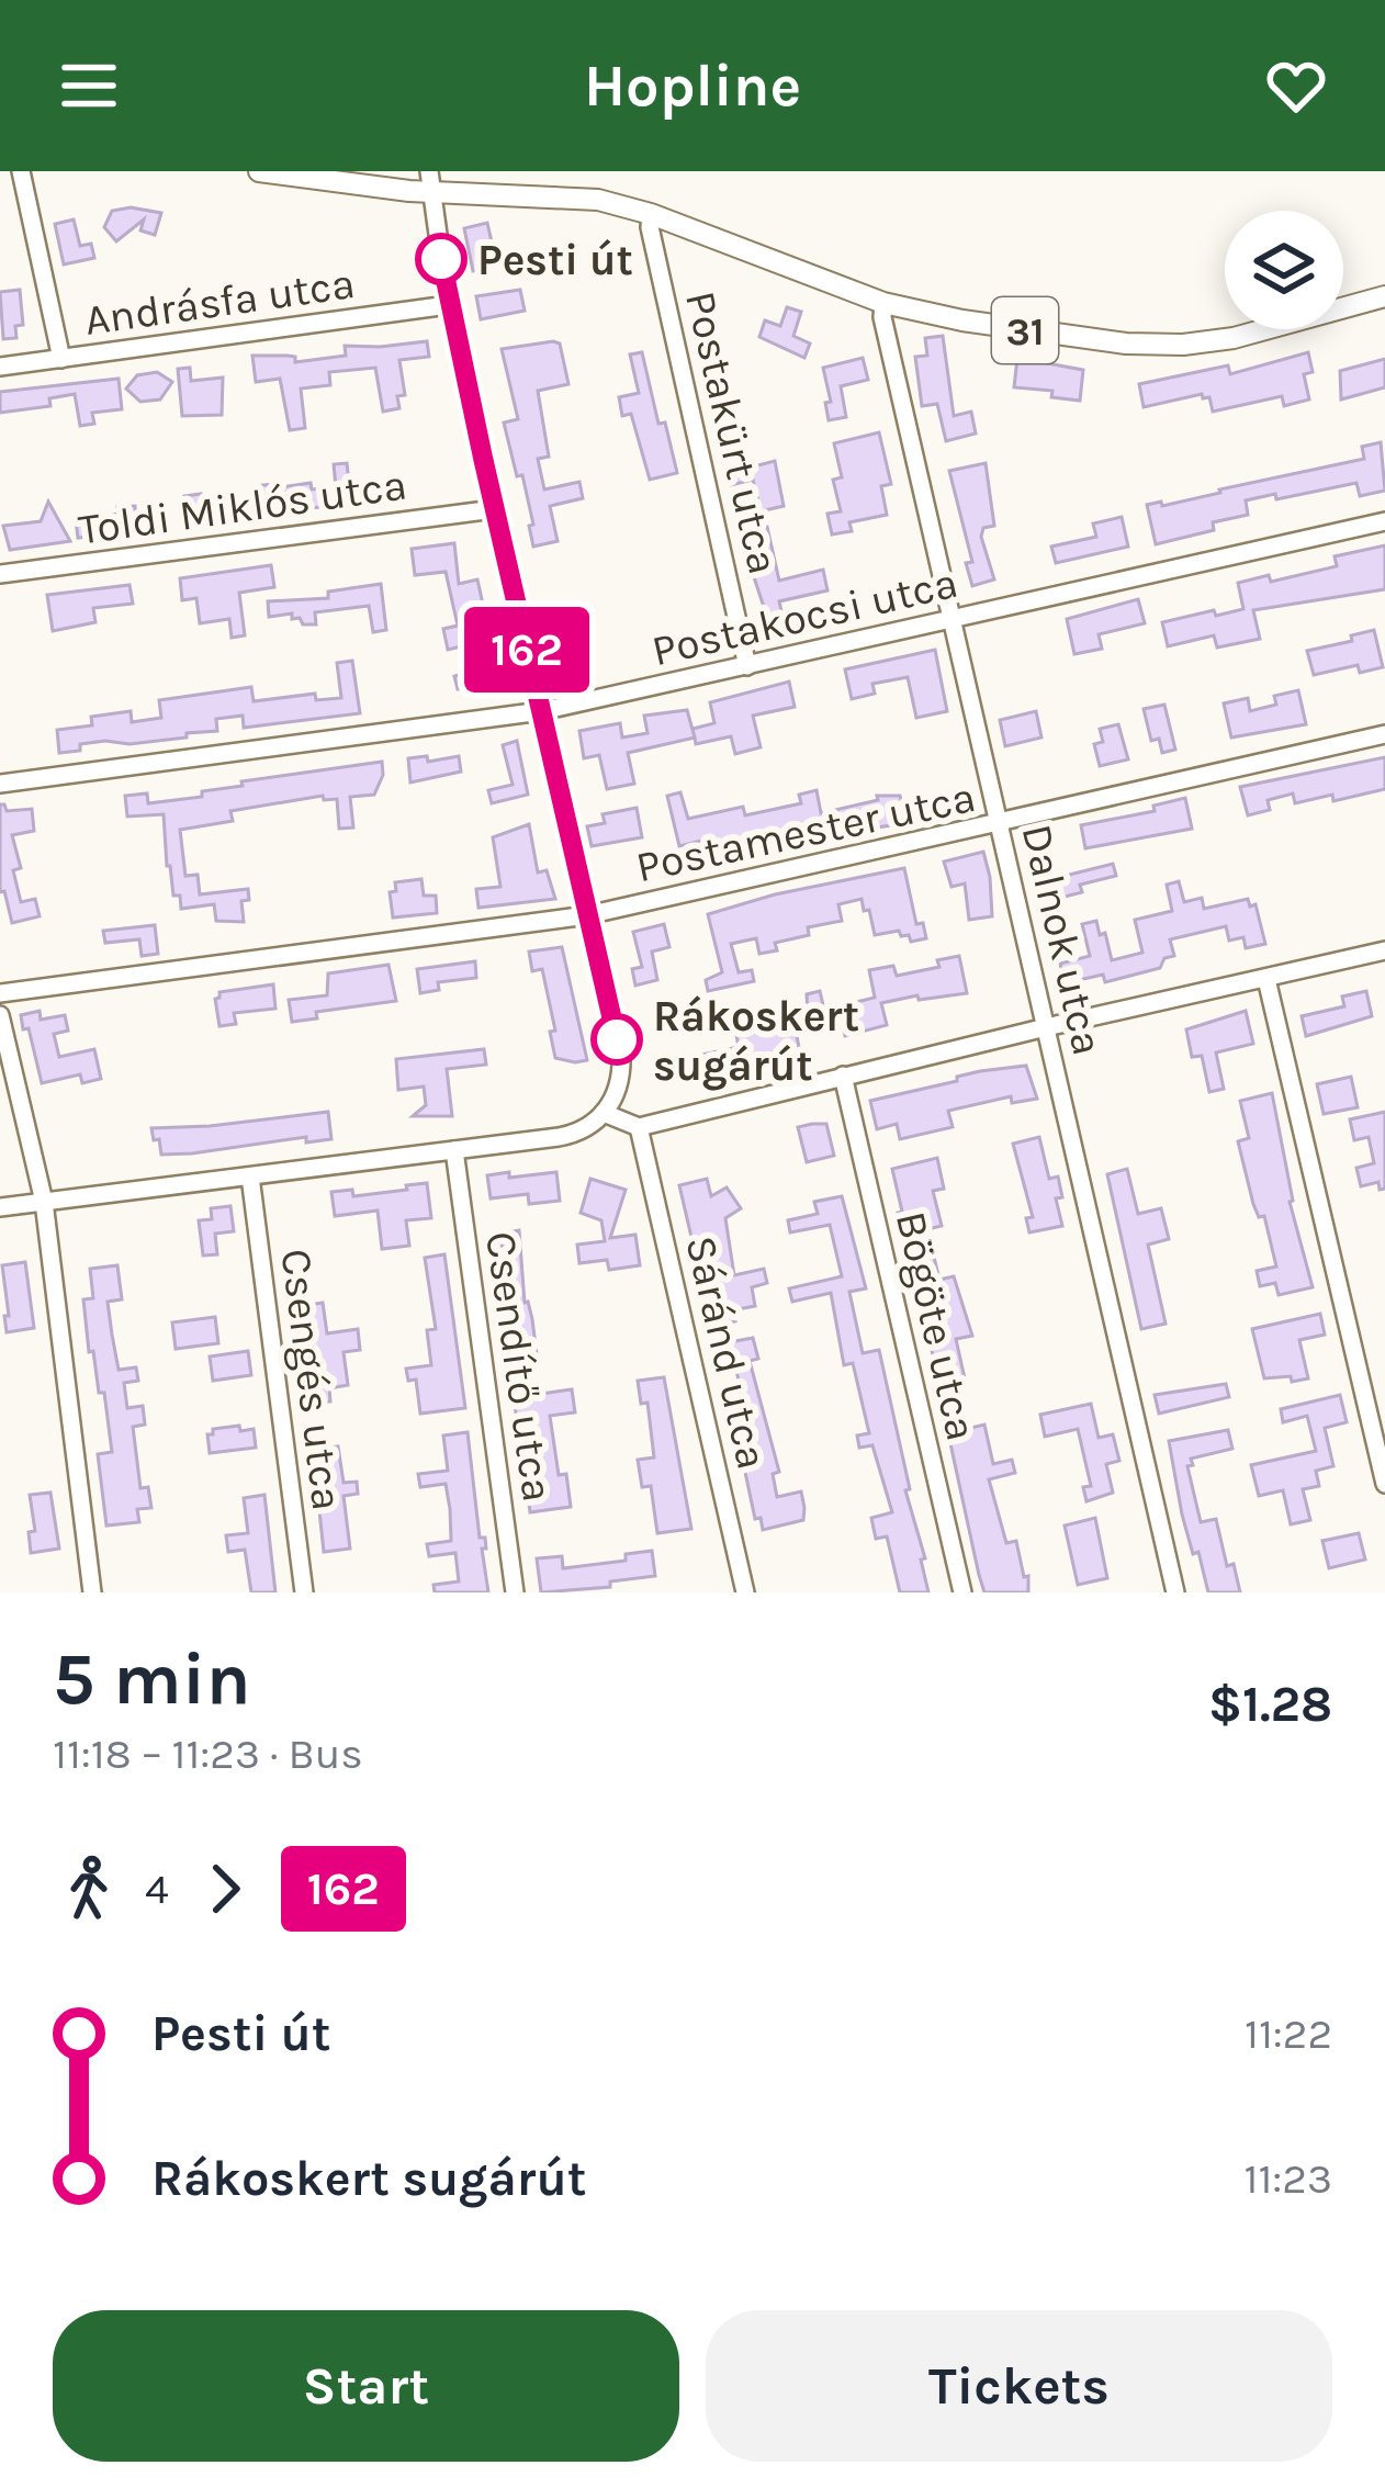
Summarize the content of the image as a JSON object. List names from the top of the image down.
{
  "streets": {
    "main road": ["31"],
    "street": [
      "Andrásfa utca",
      "Postakürt utca",
      "Toldi Miklós utca",
      "Postakocsi utca",
      "Postamester utca",
      "Dalnok utca",
      "Bögöte utca",
      "Sáránd utca",
      "Csendítő utca",
      "Csengés utca"
    ]
  },
  "crossings": [
    ["31", "Postakürt utca"],
    ["31", "Dalnok utca"],
    ["Postakürt utca", "Postakocsi utca"],
    ["Postakocsi utca", "Dalnok utca"],
    ["Postamester utca", "Dalnok utca"]
  ],
  "places": ["Pesti út", "Rákoskert sugárút"],
  "lines": ["bus line 162"],
  "page": {
    "header": "Hopline",
    "on_map": "162",
    "heading": ["5 min", "11:18 – 11:23 · Bus", "$1.28"],
    "legs": ["4", "162"],
    "list": [
      {
        "name": "Pesti út",
        "value": "11:22"
      },
      {
        "name": "Rákoskert sugárút",
        "value": "11:23"
      }
    ],
    "buttons": ["Start", "Tickets"]
  }
}
